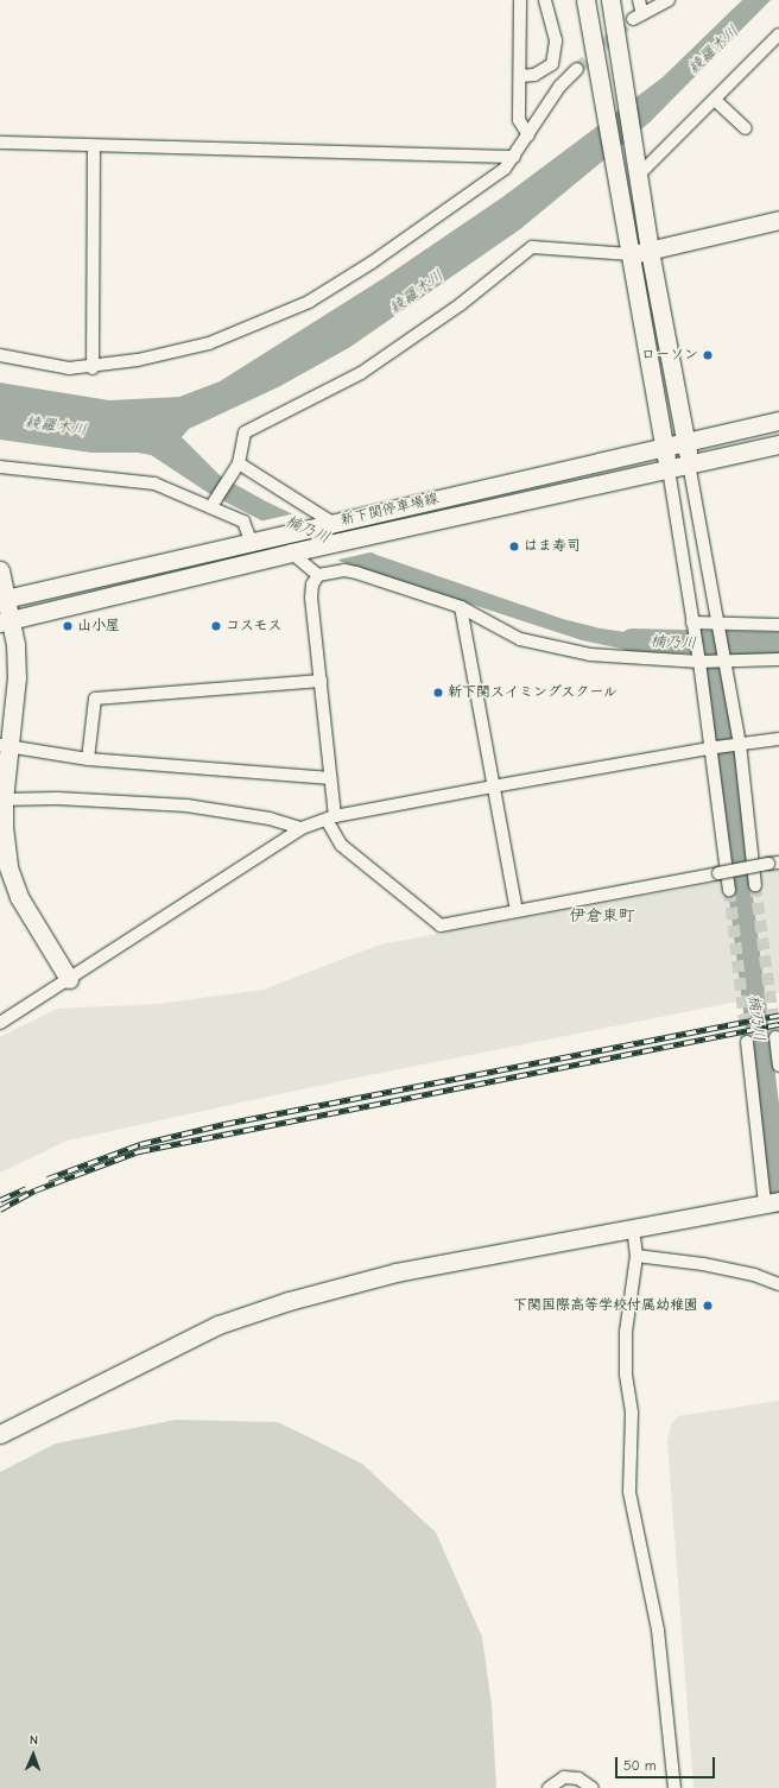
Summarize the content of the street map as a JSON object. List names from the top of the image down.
{
  "streets": {
    "street": ["新下関停車場線"]
  },
  "districts": ["伊倉東町"],
  "water": ["綾羅木川", "楠乃川"],
  "places": [
    "ローソン",
    "はま寿司",
    "山小屋",
    "コスモス",
    "新下関スイミングスクール",
    "下関国際高等学校付属幼稚園"
  ],
  "scale_bar": "50 m",
  "north": "top"
}
